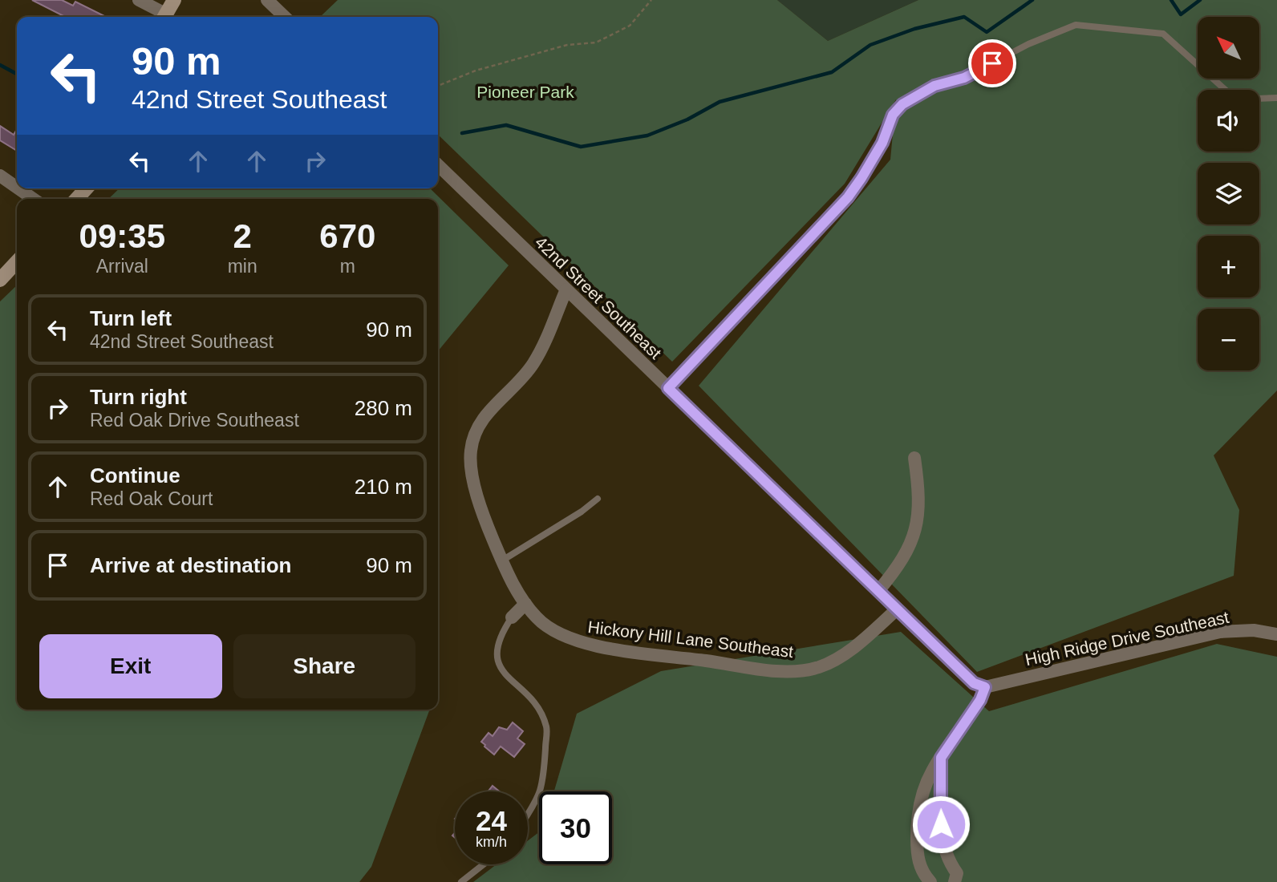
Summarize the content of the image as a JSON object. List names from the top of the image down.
{
  "streets": {
    "street": ["42nd Street Southeast", "High Ridge Drive Southeast", "Hickory Hill Lane Southeast"]
  },
  "crossings": [
    ["42nd Street Southeast", "High Ridge Drive Southeast"],
    ["42nd Street Southeast", "Hickory Hill Lane Southeast"]
  ],
  "parks": ["Pioneer Park"],
  "north": "top left",
  "page": {
    "map_buttons": ["+", "−"],
    "turn": ["90 m", "42nd Street Southeast"],
    "eta": [
      "09:35",
      "Arrival",
      "2",
      "min",
      "670",
      "m"
    ],
    "list": [
      {
        "name": "Turn left",
        "note": "42nd Street Southeast",
        "value": "90 m"
      },
      {
        "name": "Turn right",
        "note": "Red Oak Drive Southeast",
        "value": "280 m"
      },
      {
        "name": "Continue",
        "note": "Red Oak Court",
        "value": "210 m"
      },
      {
        "name": "Arrive at destination",
        "value": "90 m"
      }
    ],
    "buttons": ["Exit", "Share"],
    "speed": "24 km/h",
    "limit": "30"
  }
}
